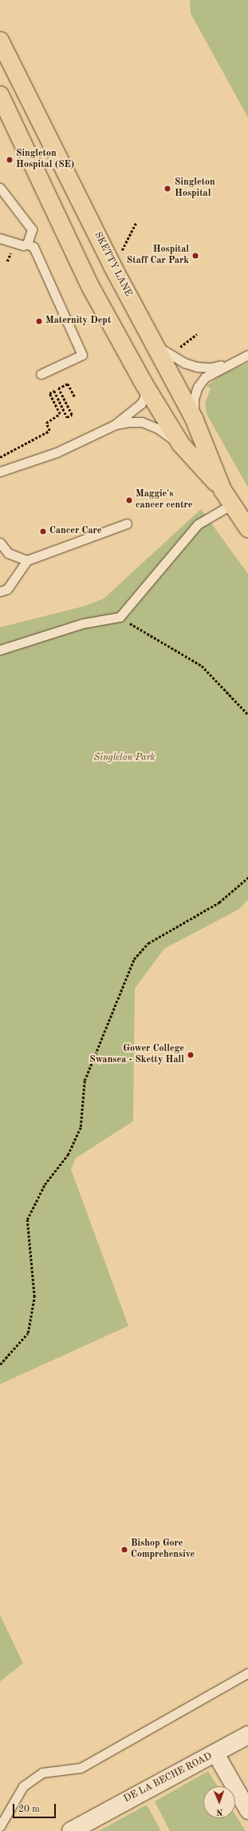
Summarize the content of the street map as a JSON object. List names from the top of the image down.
{
  "streets": {
    "main road": ["SKETTY LANE"],
    "street": ["DE LA BECHE ROAD"]
  },
  "parks": ["Singleton Park"],
  "places": [
    "Singleton Hospital (SE)",
    "Singleton Hospital",
    "Hospital Staff Car Park",
    "Maternity Dept",
    "Maggie's cancer centre",
    "Cancer Care",
    "Gower College Swansea - Sketty Hall",
    "Bishop Gore Comprehensive"
  ],
  "scale_bar": "20 m",
  "north": "bottom"
}
